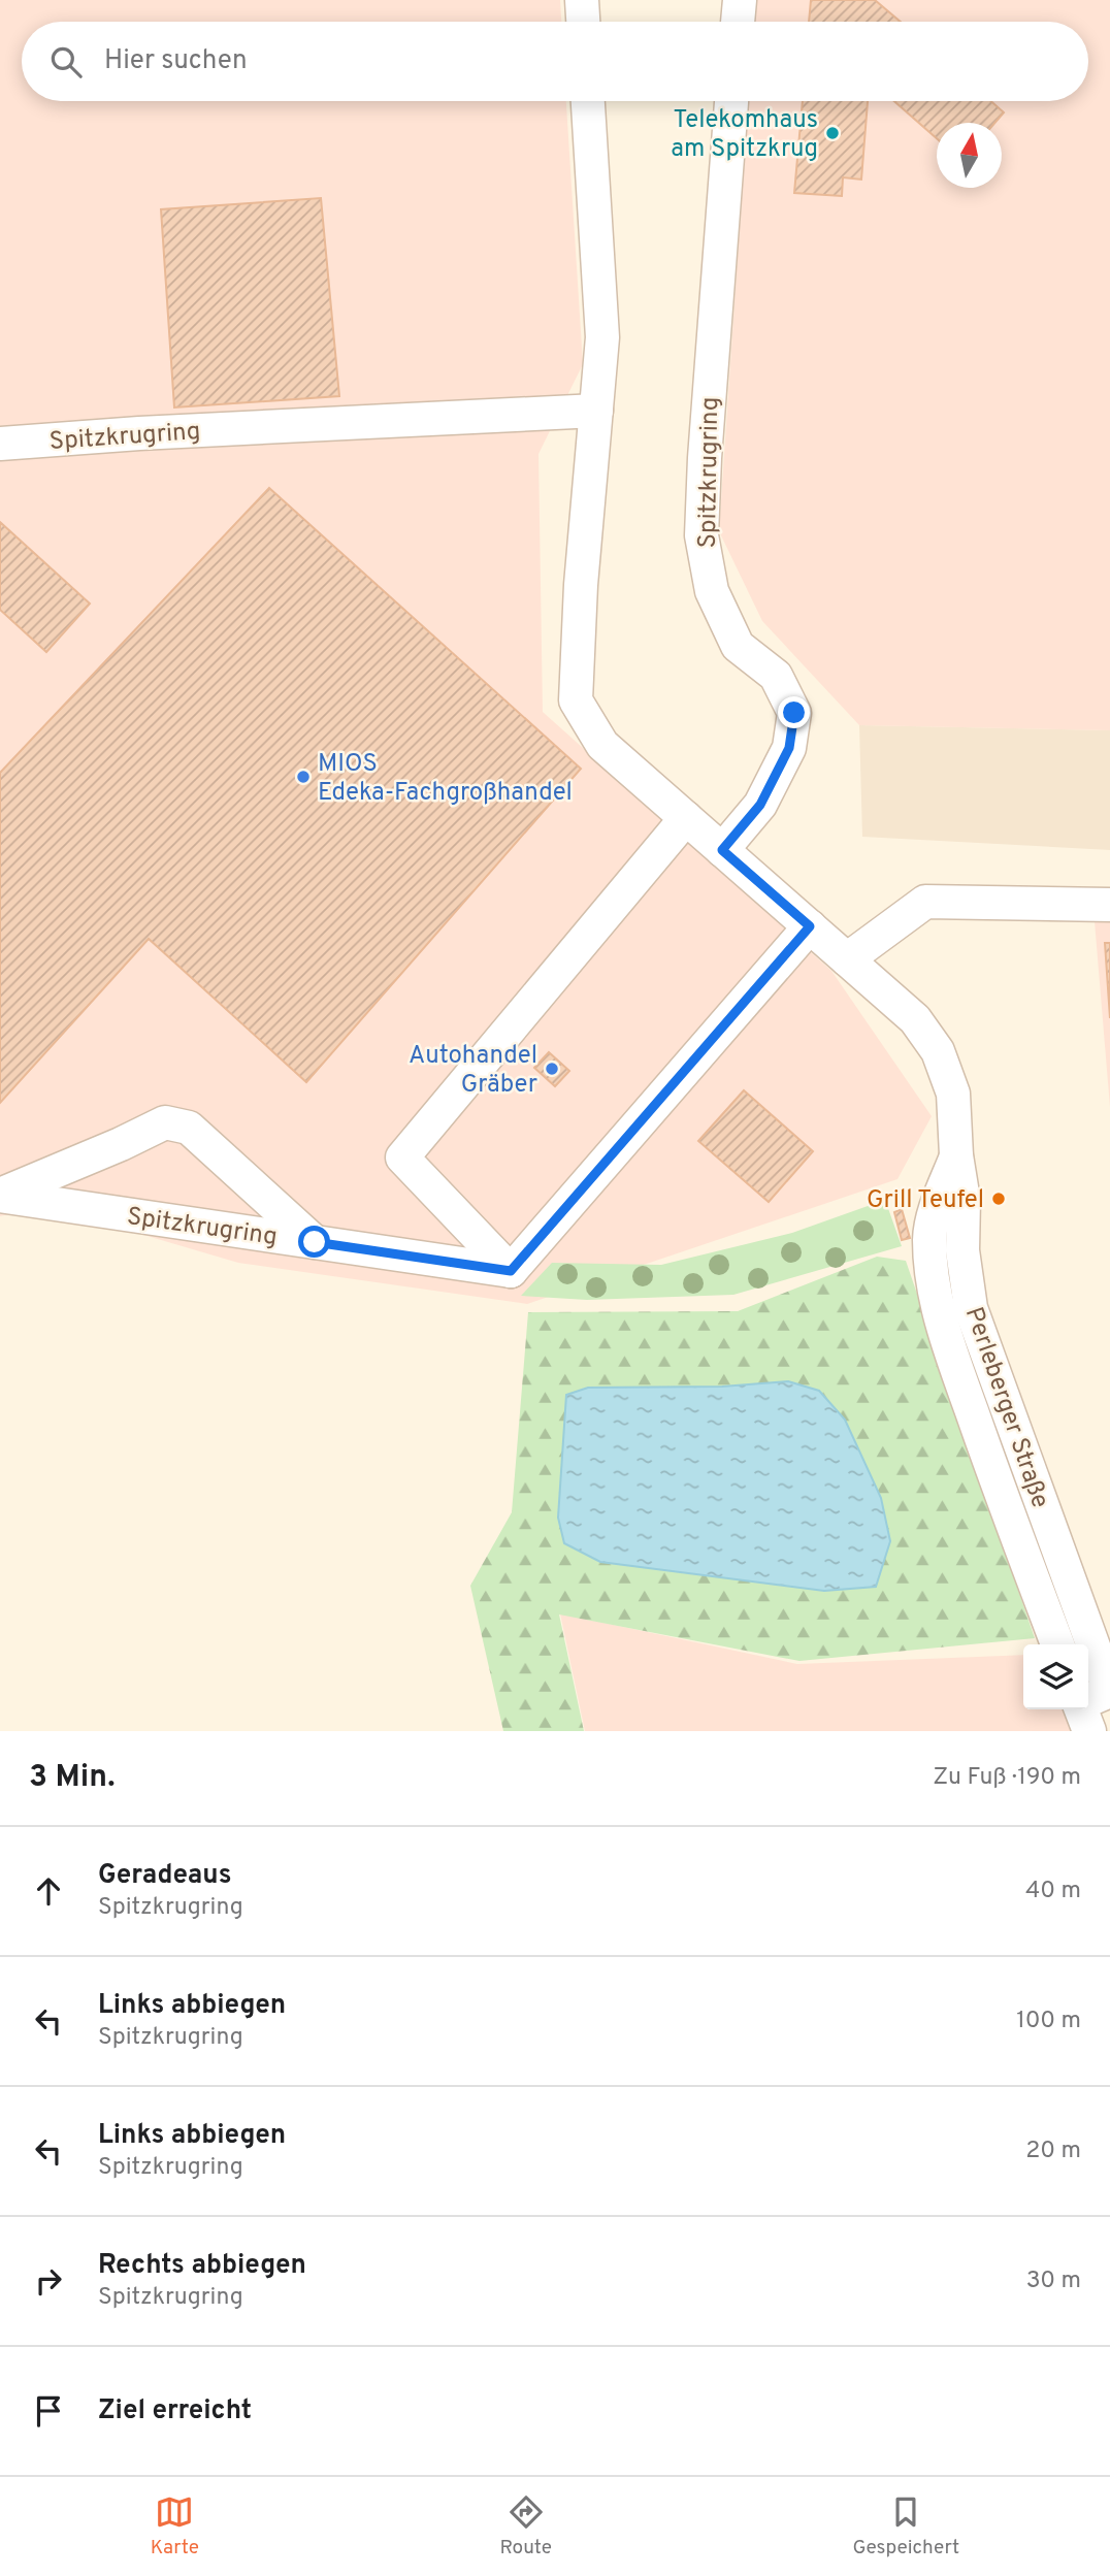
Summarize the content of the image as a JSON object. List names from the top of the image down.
{
  "streets": {
    "street": ["Spitzkrugring", "Perleberger Straße"]
  },
  "places": [
    "Telekomhaus am Spitzkrug",
    "MIOS Edeka-Fachgroßhandel",
    "Autohandel Gräber",
    "Grill Teufel"
  ],
  "north": "top",
  "page": {
    "search": "Hier suchen",
    "heading": ["3 Min.", "Zu Fuß · 190 m"],
    "list": [
      ["Geradeaus", "Spitzkrugring", "40 m"],
      ["Links abbiegen", "Spitzkrugring", "100 m"],
      ["Links abbiegen", "Spitzkrugring", "20 m"],
      ["Rechts abbiegen", "Spitzkrugring", "30 m"],
      "Ziel erreicht"
    ],
    "nav": ["Karte", "Route", "Gespeichert"]
  }
}
